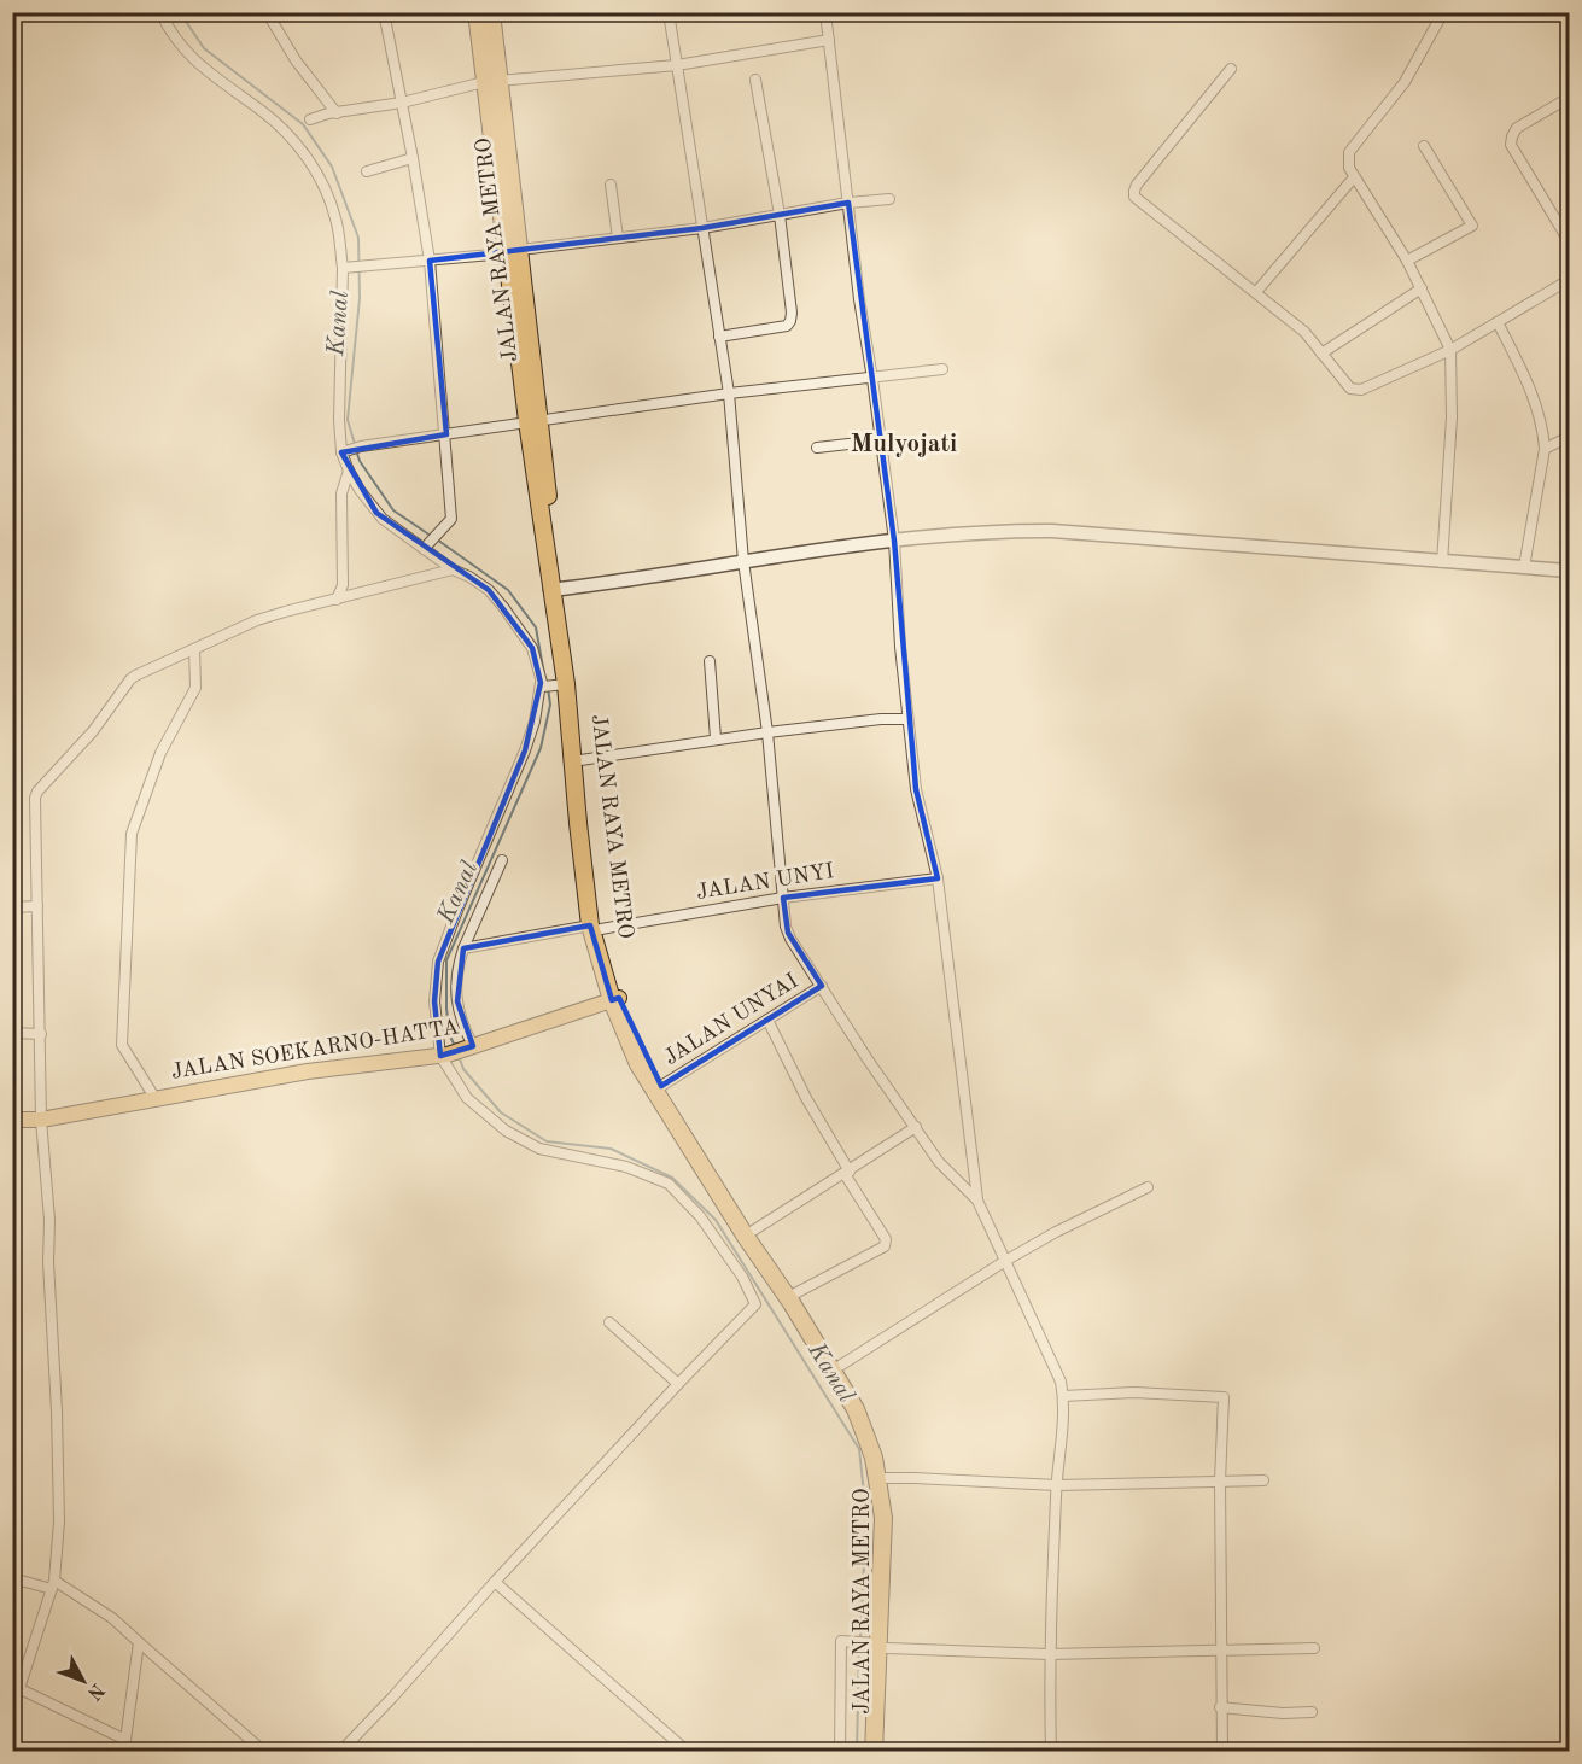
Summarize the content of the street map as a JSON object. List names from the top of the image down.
{
  "streets": {
    "highway": ["JALAN RAYA METRO"],
    "main road": ["JALAN SOEKARNO-HATTA"],
    "street": ["JALAN UNYI", "JALAN UNYAI"]
  },
  "crossings": [
    ["JALAN RAYA METRO", "JALAN UNYI"],
    ["JALAN RAYA METRO", "JALAN UNYAI"],
    ["JALAN RAYA METRO", "JALAN SOEKARNO-HATTA"]
  ],
  "districts": ["Mulyojati"],
  "water": ["Kanal"],
  "north": "bottom right"
}
